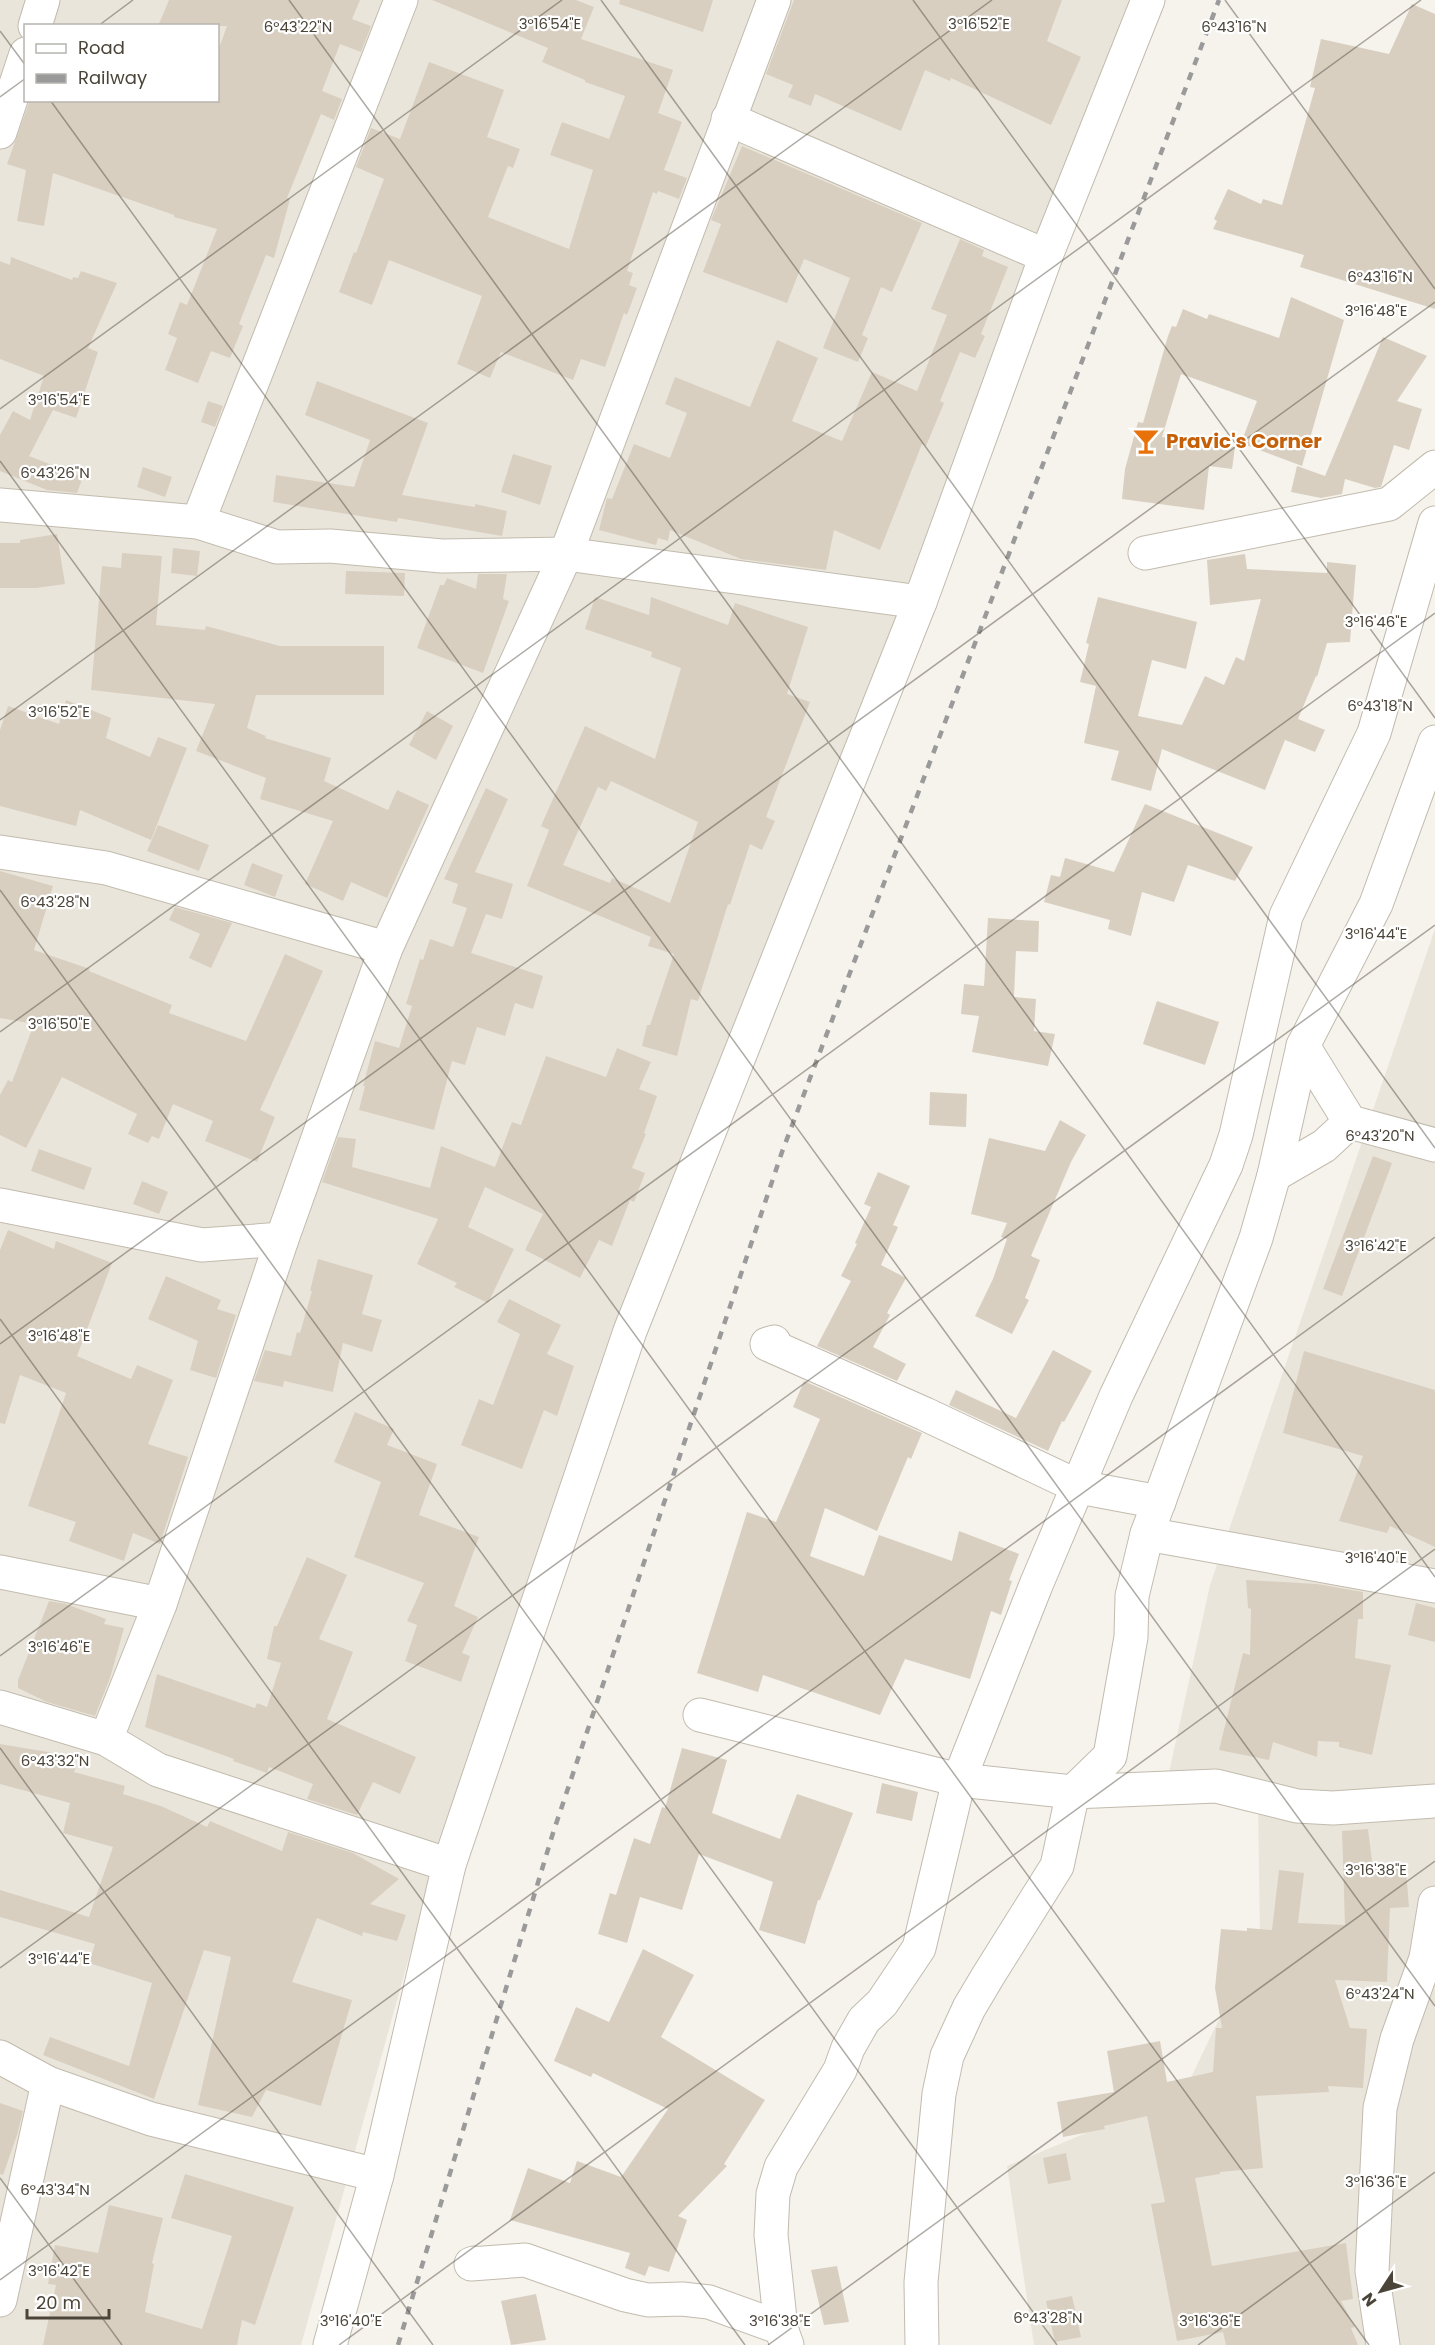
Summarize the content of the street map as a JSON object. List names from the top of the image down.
{
  "places": {
    "bar": ["Pravic's Corner"]
  },
  "legend": ["Road", "Railway"],
  "scale_bar": "20 m",
  "north": "bottom left",
  "coordinates": [
    "3°16'54\"E",
    "3°16'52\"E",
    "6°43'22\"N",
    "6°43'16\"N",
    "3°16'48\"E",
    "6°43'26\"N",
    "3°16'46\"E",
    "6°43'18\"N",
    "6°43'28\"N",
    "3°16'44\"E",
    "3°16'50\"E",
    "6°43'20\"N",
    "3°16'42\"E",
    "3°16'40\"E",
    "6°43'32\"N",
    "3°16'38\"E",
    "6°43'24\"N",
    "3°16'36\"E",
    "6°43'34\"N"
  ]
}
